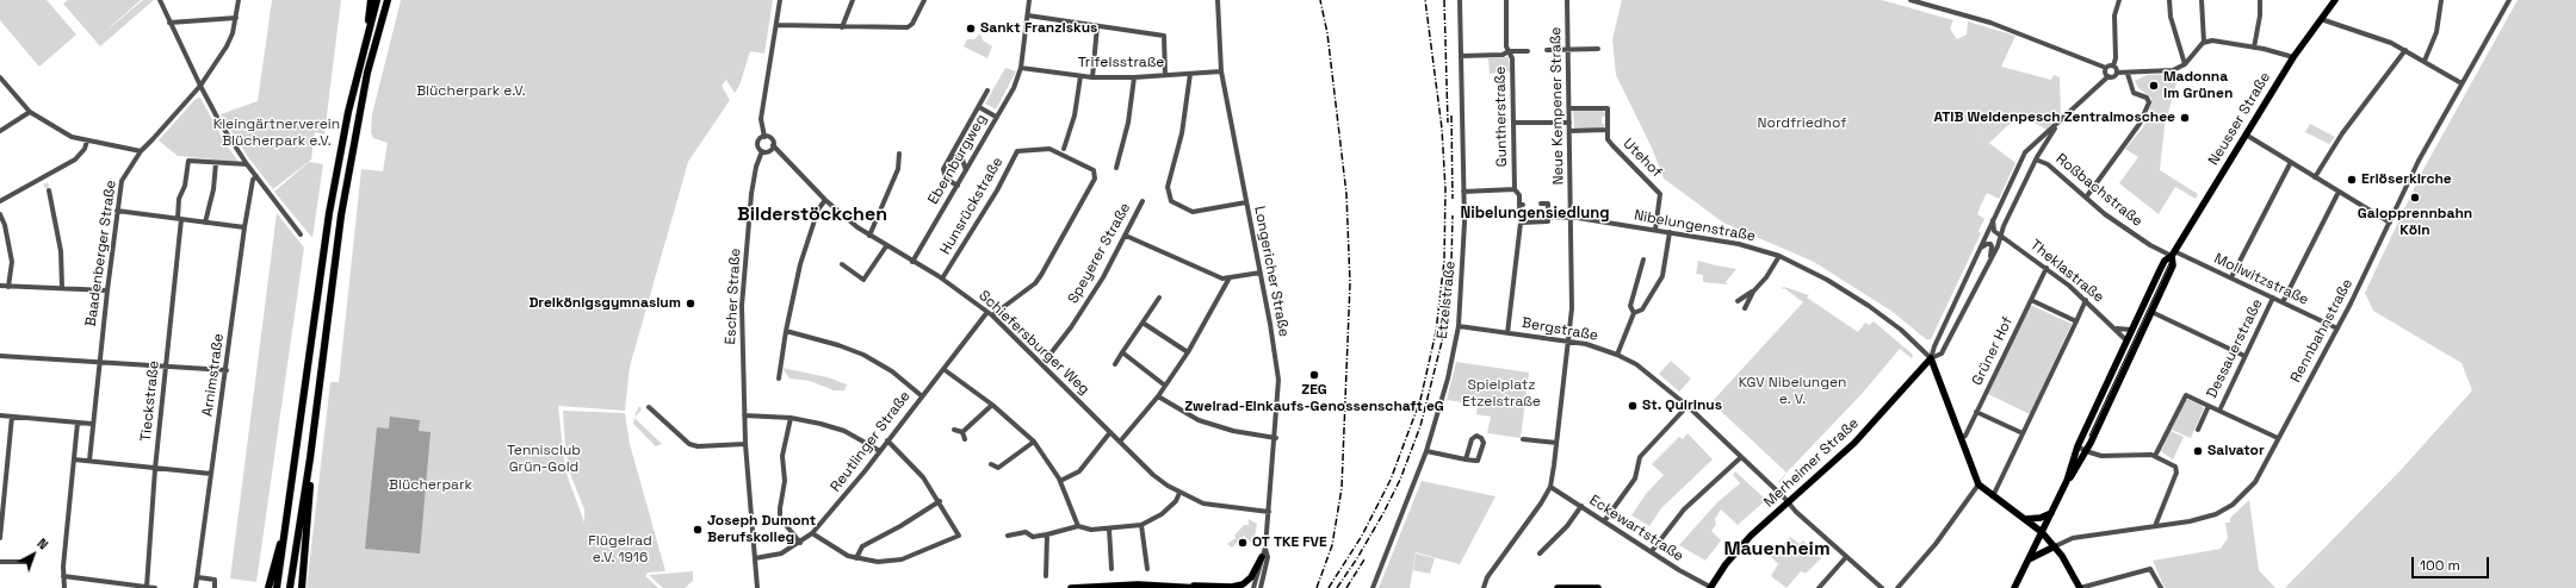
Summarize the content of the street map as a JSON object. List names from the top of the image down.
{
  "streets": {
    "main road": ["Neusser Straße", "Merheimer Straße"],
    "street": [
      "Trifelsstraße",
      "Neue Kempener Straße",
      "Guntherstraße",
      "Utehof",
      "Ebernburgweg",
      "Roßbachstraße",
      "Hunsrückstraße",
      "Nibelungenstraße",
      "Baadenberger Straße",
      "Speyerer Straße",
      "Longericher Straße",
      "Theklastraße",
      "Mollwitzstraße",
      "Escher Straße",
      "Etzelstraße",
      "Bergstraße",
      "Rennbahnstraße",
      "Schiefersburger Weg",
      "Dessauerstraße",
      "Grüner Hof",
      "Arnimstraße",
      "Tieckstraße",
      "Reutlinger Straße",
      "Eckewartstraße"
    ]
  },
  "crossings": [
    ["Trifelsstraße", "Ebernburgweg"],
    ["Trifelsstraße", "Longericher Straße"],
    ["Neue Kempener Straße", "Nibelungenstraße"],
    ["Neue Kempener Straße", "Bergstraße"],
    ["Neue Kempener Straße", "Eckewartstraße"],
    ["Guntherstraße", "Nibelungenstraße"],
    ["Neusser Straße", "Roßbachstraße"],
    ["Neusser Straße", "Theklastraße"],
    ["Neusser Straße", "Mollwitzstraße"],
    ["Utehof", "Nibelungenstraße"],
    ["Ebernburgweg", "Schiefersburger Weg"],
    ["Roßbachstraße", "Mollwitzstraße"],
    ["Roßbachstraße", "Merheimer Straße"],
    ["Hunsrückstraße", "Schiefersburger Weg"],
    ["Hunsrückstraße", "Reutlinger Straße"],
    ["Nibelungenstraße", "Merheimer Straße"],
    ["Speyerer Straße", "Schiefersburger Weg"],
    ["Longericher Straße", "Schiefersburger Weg"],
    ["Theklastraße", "Grüner Hof"],
    ["Theklastraße", "Merheimer Straße"],
    ["Mollwitzstraße", "Rennbahnstraße"],
    ["Mollwitzstraße", "Dessauerstraße"],
    ["Escher Straße", "Schiefersburger Weg"],
    ["Escher Straße", "Reutlinger Straße"],
    ["Etzelstraße", "Bergstraße"],
    ["Bergstraße", "Merheimer Straße"],
    ["Schiefersburger Weg", "Reutlinger Straße"],
    ["Merheimer Straße", "Eckewartstraße"]
  ],
  "districts": ["Nibelungensiedlung", "Bilderstöckchen", "Mauenheim"],
  "parks": [
    "Blücherpark e.V.",
    "Nordfriedhof",
    "Kleingärtnerverein Blücherpark e.V.",
    "KGV Nibelungen e. V.",
    "Spielplatz Etzelstraße",
    "Tennisclub Grün-Gold",
    "Blücherpark",
    "Flügelrad e.V. 1916"
  ],
  "places": [
    "Sankt Franziskus",
    "Madonna im Grünen",
    "ATIB Weidenpesch Zentralmoschee",
    "Erlöserkirche",
    "Galopprennbahn Köln",
    "Dreikönigsgymnasium",
    "ZEG Zweirad-Einkaufs-Genossenschaft eG",
    "St. Quirinus",
    "Salvator",
    "Joseph Dumont Berufskolleg",
    "OT TKE FVE"
  ],
  "scale_bar": "100 m",
  "north": "top right"
}
